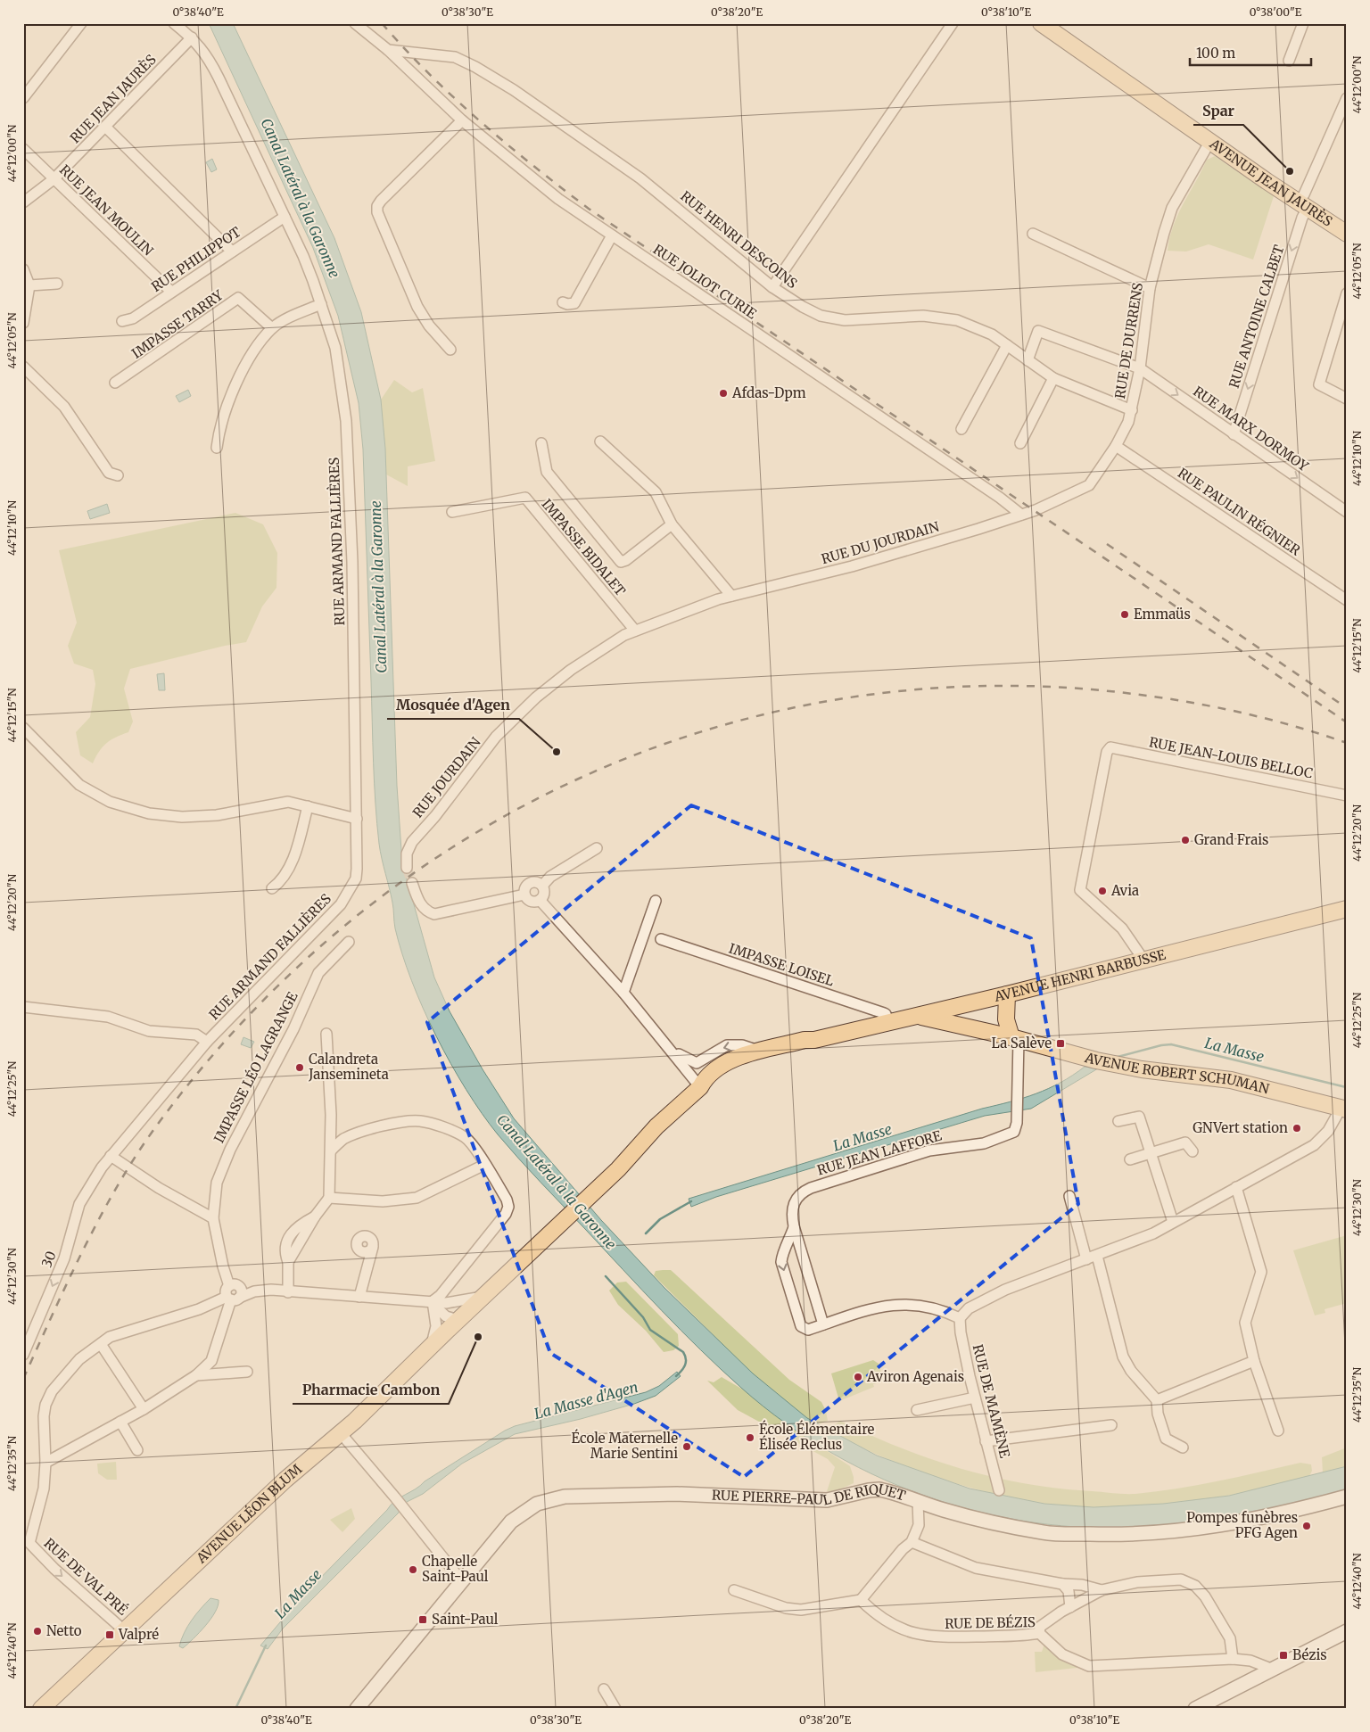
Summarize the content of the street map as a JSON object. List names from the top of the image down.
{
  "streets": {
    "main road": [
      "AVENUE JEAN JAURÈS",
      "AVENUE HENRI BARBUSSE",
      "AVENUE ROBERT SCHUMAN",
      "AVENUE LÉON BLUM"
    ],
    "street": [
      "RUE JEAN JAURÈS",
      "RUE JEAN MOULIN",
      "RUE HENRI DESCOINS",
      "RUE PHILIPPOT",
      "RUE JOLIOT CURIE",
      "RUE ANTOINE CALBET",
      "IMPASSE TARRY",
      "RUE DE DURRENS",
      "RUE MARX DORMOY",
      "RUE PAULIN RÉGNIER",
      "RUE ARMAND FALLIÈRES",
      "RUE DU JOURDAIN",
      "IMPASSE BIDALET",
      "RUE JEAN-LOUIS BELLOC",
      "RUE JOURDAIN",
      "IMPASSE LOISEL",
      "IMPASSE LÉO LAGRANGE",
      "RUE JEAN LAFFORE",
      "30",
      "RUE DE MAMÈNE",
      "RUE PIERRE-PAUL DE RIQUET",
      "RUE DE VAL PRÉ",
      "RUE DE BÉZIS"
    ]
  },
  "crossings": [
    ["RUE JEAN JAURÈS", "RUE JEAN MOULIN"],
    ["RUE JEAN JAURÈS", "RUE ARMAND FALLIÈRES"],
    ["AVENUE JEAN JAURÈS", "RUE ANTOINE CALBET"],
    ["AVENUE JEAN JAURÈS", "RUE DE DURRENS"],
    ["RUE JEAN MOULIN", "RUE PHILIPPOT"],
    ["RUE HENRI DESCOINS", "RUE JOLIOT CURIE"],
    ["RUE HENRI DESCOINS", "RUE DE DURRENS"],
    ["RUE HENRI DESCOINS", "RUE MARX DORMOY"],
    ["RUE PHILIPPOT", "RUE ARMAND FALLIÈRES"],
    ["RUE JOLIOT CURIE", "RUE DU JOURDAIN"],
    ["RUE ANTOINE CALBET", "RUE MARX DORMOY"],
    ["RUE DE DURRENS", "RUE MARX DORMOY"],
    ["RUE DE DURRENS", "RUE PAULIN RÉGNIER"],
    ["RUE DE DURRENS", "RUE DU JOURDAIN"],
    ["RUE ARMAND FALLIÈRES", "30"],
    ["RUE DU JOURDAIN", "RUE JOURDAIN"],
    ["IMPASSE BIDALET", "RUE JOURDAIN"],
    ["RUE JEAN-LOUIS BELLOC", "AVENUE HENRI BARBUSSE"],
    ["IMPASSE LOISEL", "AVENUE HENRI BARBUSSE"],
    ["AVENUE HENRI BARBUSSE", "AVENUE ROBERT SCHUMAN"],
    ["AVENUE HENRI BARBUSSE", "AVENUE LÉON BLUM"],
    ["AVENUE ROBERT SCHUMAN", "RUE JEAN LAFFORE"],
    ["RUE JEAN LAFFORE", "RUE DE MAMÈNE"],
    ["AVENUE LÉON BLUM", "RUE DE VAL PRÉ"]
  ],
  "one_way": [
    "RUE ANTOINE CALBET",
    "RUE MARX DORMOY",
    "30",
    "RUE DE VAL PRÉ"
  ],
  "water": ["Canal Latéral à la Garonne", "La Masse", "La Masse d'Agen"],
  "places": {
    "other": [
      "Spar",
      "Afdas-Dpm",
      "Emmaüs",
      "Mosquée d'Agen",
      "Grand Frais",
      "Avia",
      "Calandreta Jansemineta",
      "GNVert station",
      "Pharmacie Cambon",
      "Aviron Agenais",
      "École Élémentaire Élisée Reclus",
      "École Maternelle Marie Sentini",
      "Pompes funèbres PFG Agen",
      "Chapelle Saint-Paul",
      "Netto"
    ],
    "transit": [
      "La Salève",
      "Saint-Paul",
      "Valpré",
      "Bézis"
    ]
  },
  "scale_bar": "100 m",
  "coordinates": [
    "0°38'40\"E",
    "0°38'30\"E",
    "0°38'20\"E",
    "0°38'10\"E",
    "0°38'00\"E",
    "44°12'00\"N",
    "44°12'05\"N",
    "44°12'10\"N",
    "44°12'15\"N",
    "44°12'20\"N",
    "44°12'25\"N",
    "44°12'30\"N",
    "44°12'35\"N",
    "44°12'40\"N"
  ]
}
